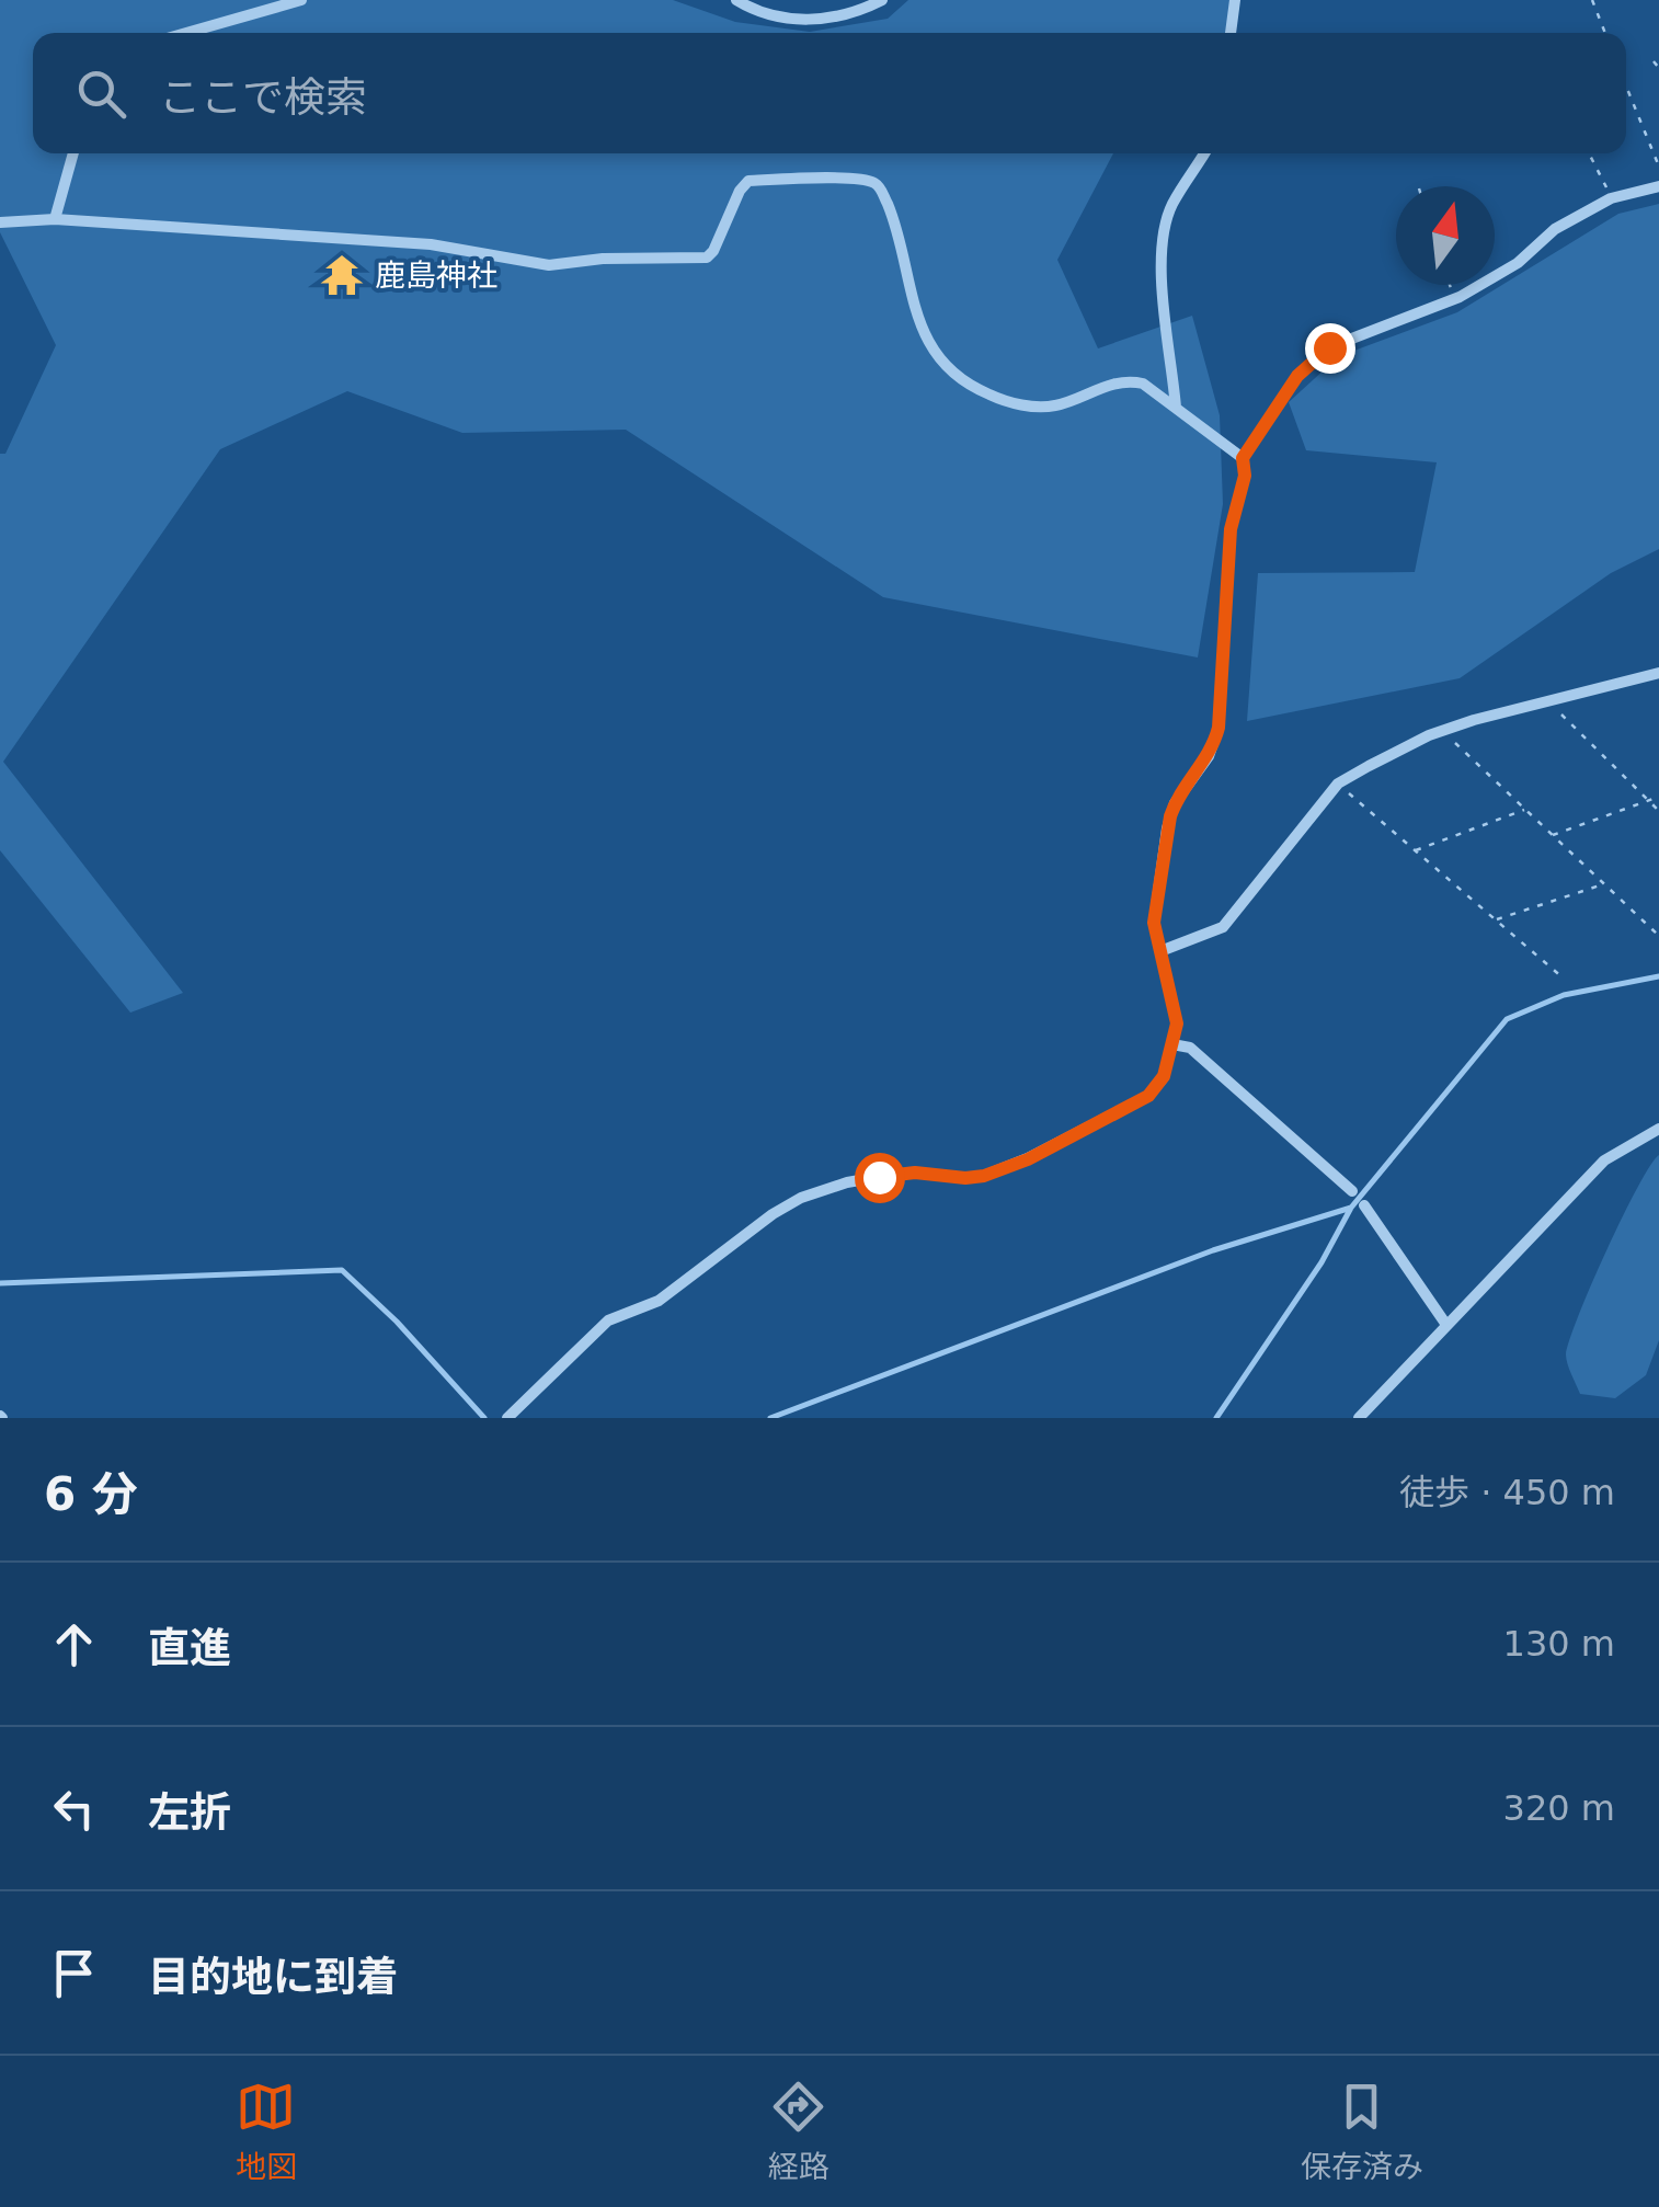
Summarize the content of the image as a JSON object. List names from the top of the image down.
{
  "places": {
    "temple": ["鹿島神社"]
  },
  "north": "top",
  "page": {
    "search": "ここで検索",
    "heading": ["6 分", "徒歩 · 450 m"],
    "list": [
      ["直進", "130 m"],
      ["左折", "320 m"],
      "目的地に到着"
    ],
    "nav": ["地図", "経路", "保存済み"]
  }
}
